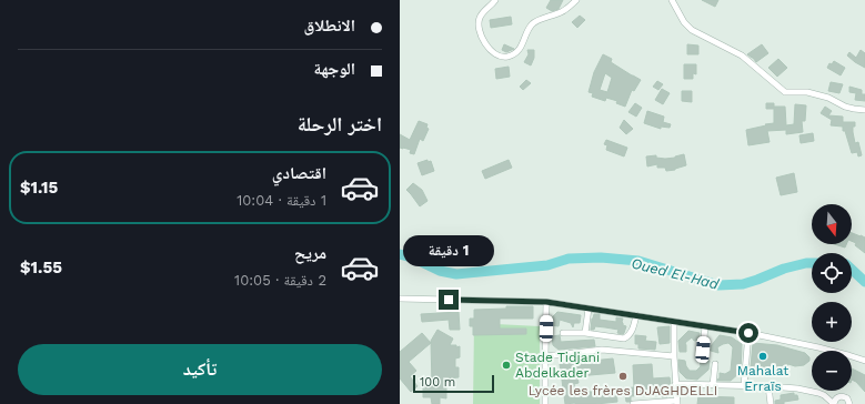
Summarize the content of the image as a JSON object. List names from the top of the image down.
{
  "water": ["Oued El-Had"],
  "places": ["Mahalat Erraïs", "Stade Tidjani Abdelkader", "Lycée les frères DJAGHDELLI"],
  "scale_bar": "100 m",
  "north": "bottom",
  "page": {
    "banner": ["الانطلاق", "الوجهة"],
    "heading": "اختر الرحلة",
    "list": [
      {
        "name": "اقتصادي",
        "note": "1 دقيقة · 10:04",
        "value": "$1.15"
      },
      {
        "name": "مريح",
        "note": "2 دقيقة · 10:05",
        "value": "$1.55"
      }
    ],
    "map_buttons": ["+", "−"],
    "bubble": "1 دقيقة",
    "buttons": "تأكيد",
    "scale": "100 m"
  }
}
